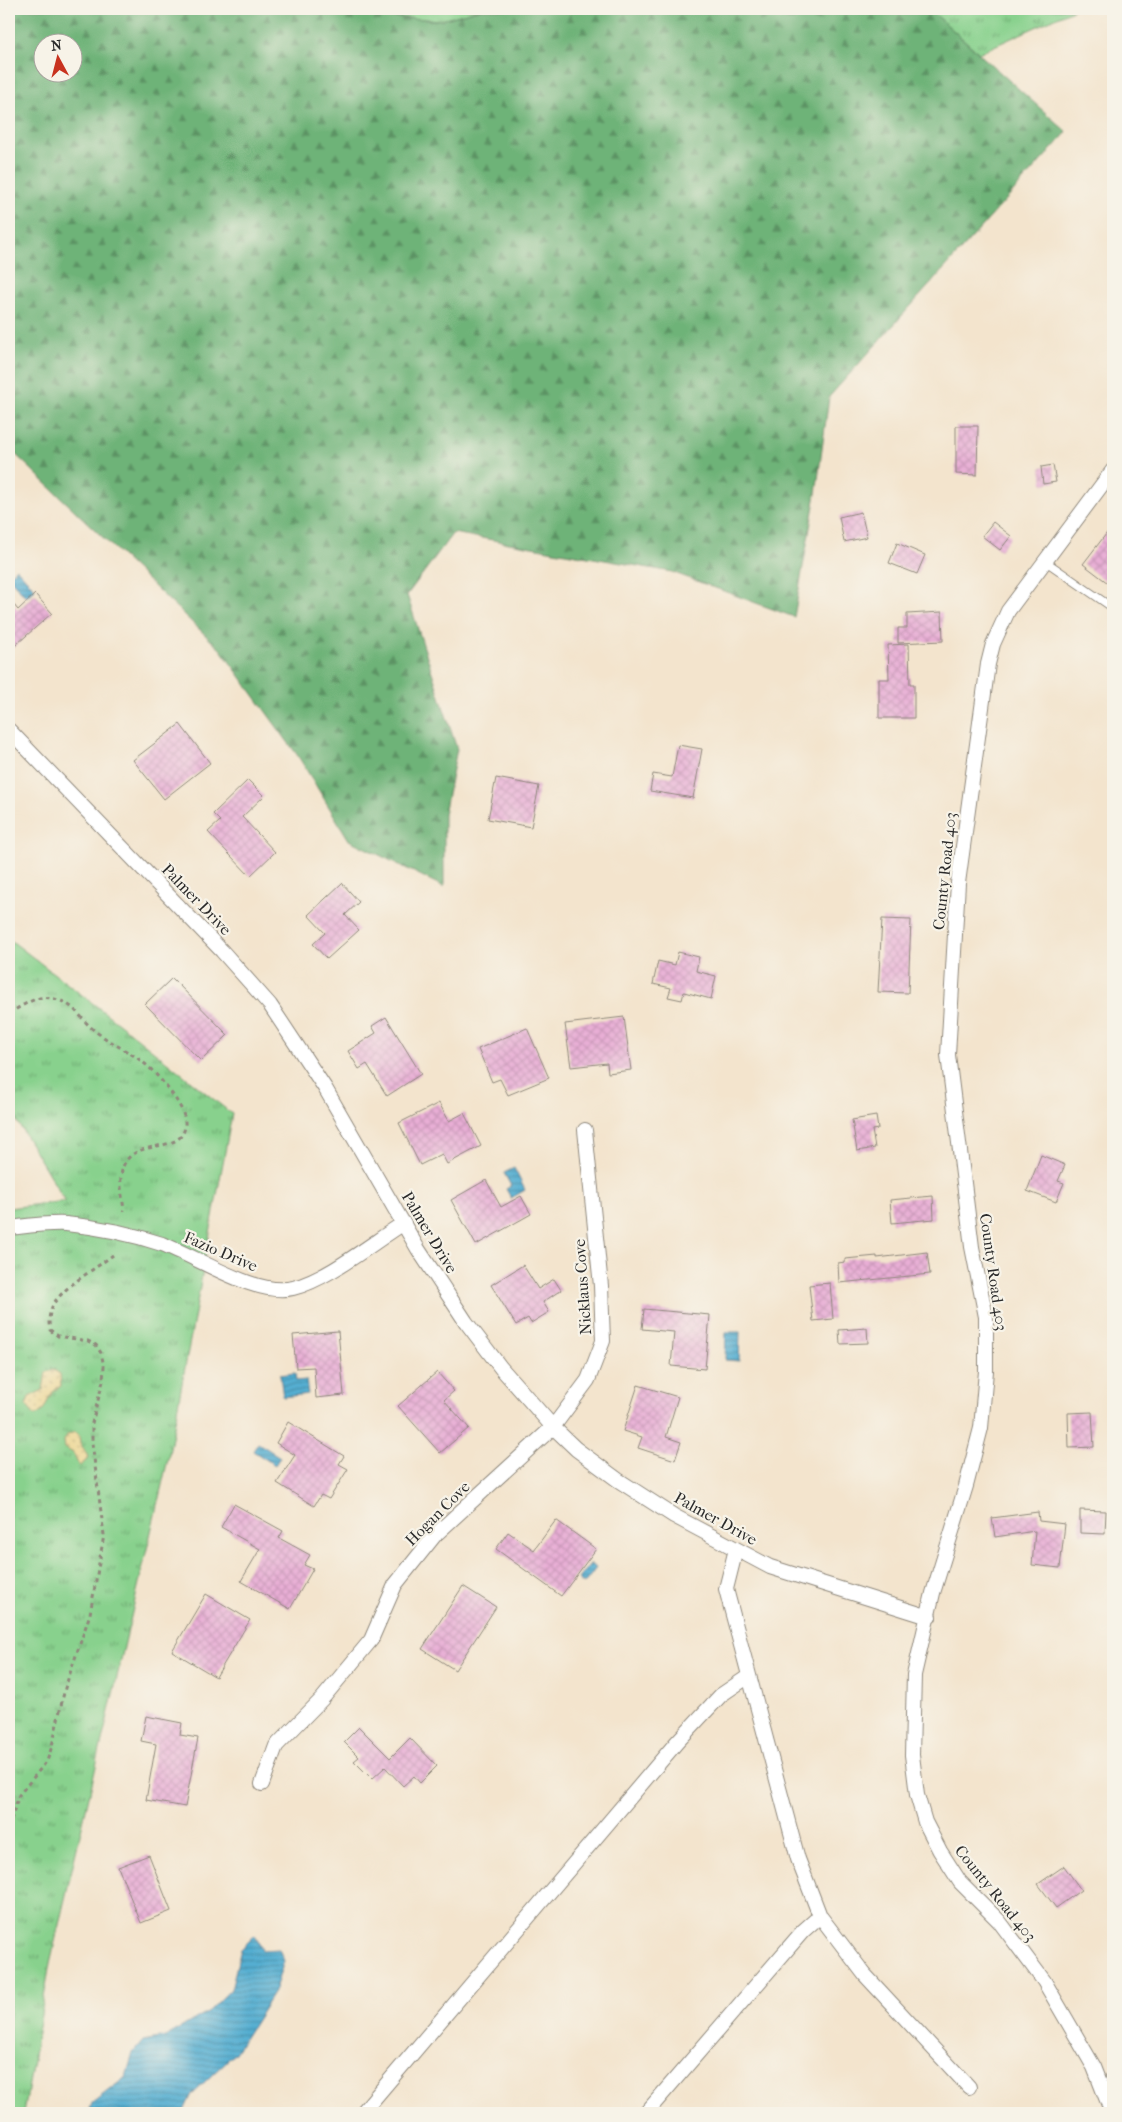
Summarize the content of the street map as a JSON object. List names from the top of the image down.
{
  "streets": {
    "street": [
      "County Road 403",
      "Palmer Drive",
      "Fazio Drive",
      "Nicklaus Cove",
      "Hogan Cove"
    ]
  },
  "crossings": [
    ["County Road 403", "Palmer Drive"],
    ["Palmer Drive", "Fazio Drive"],
    ["Palmer Drive", "Nicklaus Cove"],
    ["Palmer Drive", "Hogan Cove"],
    ["Nicklaus Cove", "Hogan Cove"]
  ],
  "north": "top"
}
